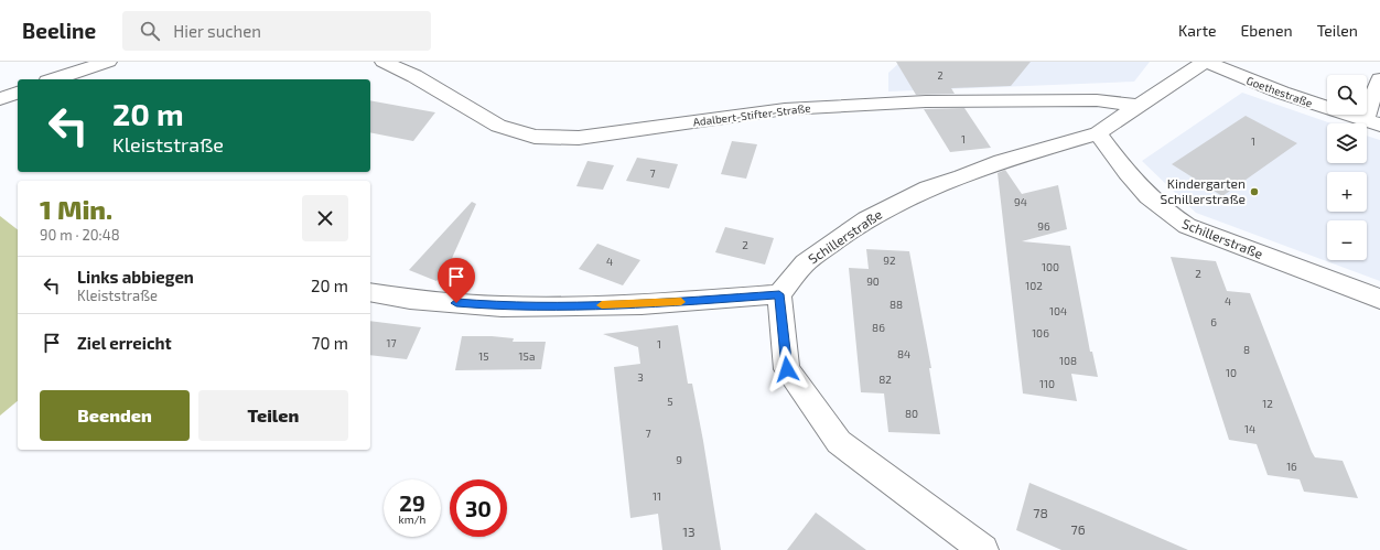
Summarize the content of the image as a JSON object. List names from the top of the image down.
{
  "streets": {
    "street": ["Goethestraße", "Adalbert-Stifter-Straße", "Schillerstraße"]
  },
  "crossings": [
    ["Goethestraße", "Schillerstraße"],
    ["Adalbert-Stifter-Straße", "Schillerstraße"]
  ],
  "places": ["Kindergarten Schillerstraße"],
  "house_numbers": [
    "2",
    "1",
    "1",
    "7",
    "94",
    "96",
    "2",
    "92",
    "4",
    "100",
    "2",
    "90",
    "102",
    "4",
    "88",
    "104",
    "6",
    "86",
    "106",
    "17",
    "1",
    "8",
    "84",
    "15",
    "15a",
    "108",
    "10",
    "3",
    "82",
    "110",
    "5",
    "12",
    "80",
    "14",
    "7",
    "9",
    "16",
    "11",
    "78",
    "76",
    "13"
  ],
  "page": {
    "header": "Beeline",
    "search": "Hier suchen",
    "nav": ["Karte", "Ebenen", "Teilen"],
    "map_buttons": ["+", "−"],
    "turn": ["20 m", "Kleiststraße"],
    "heading": ["1 Min.", "90 m · 20:48"],
    "list": [
      {
        "name": "Links abbiegen",
        "note": "Kleiststraße",
        "value": "20 m"
      },
      {
        "name": "Ziel erreicht",
        "value": "70 m"
      }
    ],
    "buttons": ["Beenden", "Teilen"],
    "speed": "29 km/h",
    "limit": "30"
  }
}
